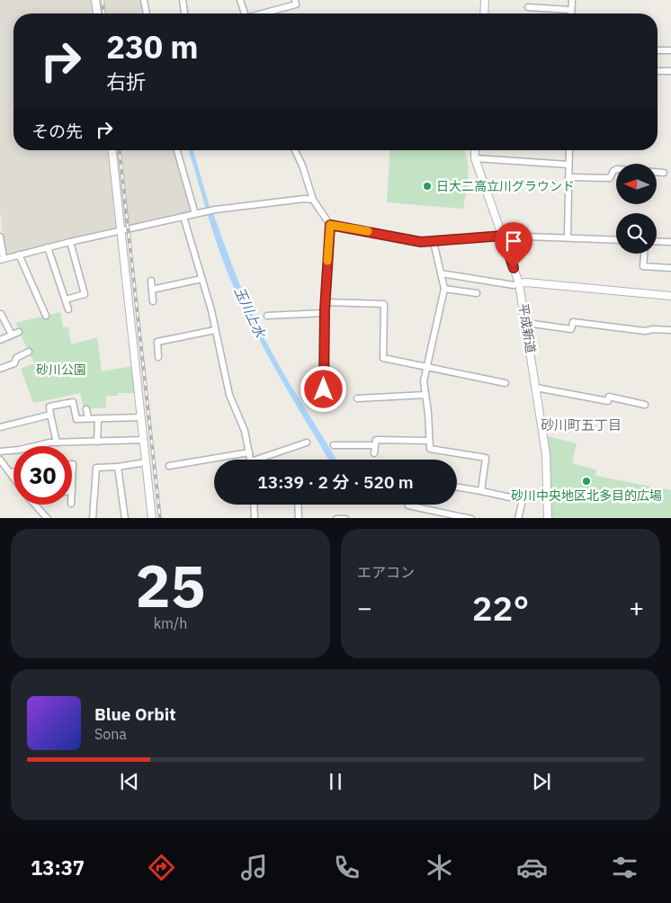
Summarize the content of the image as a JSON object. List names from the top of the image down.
{
  "streets": {
    "street": ["平成新道"]
  },
  "districts": ["砂川町五丁目"],
  "water": ["玉川上水"],
  "parks": ["砂川公園"],
  "places": ["日大二高立川グラウンド", "砂川中央地区北多目的広場"],
  "north": "left",
  "page": {
    "turn": ["230 m", "右折"],
    "then": "その先",
    "limit": "30",
    "trip": "13:39 · 2 分 · 520 m",
    "tile": [
      ["25", "km/h"],
      "エアコン"
    ],
    "heat": ["−", "22°", "+"],
    "song": ["Blue Orbit", "Sona"],
    "tabs": "13:37"
  }
}
